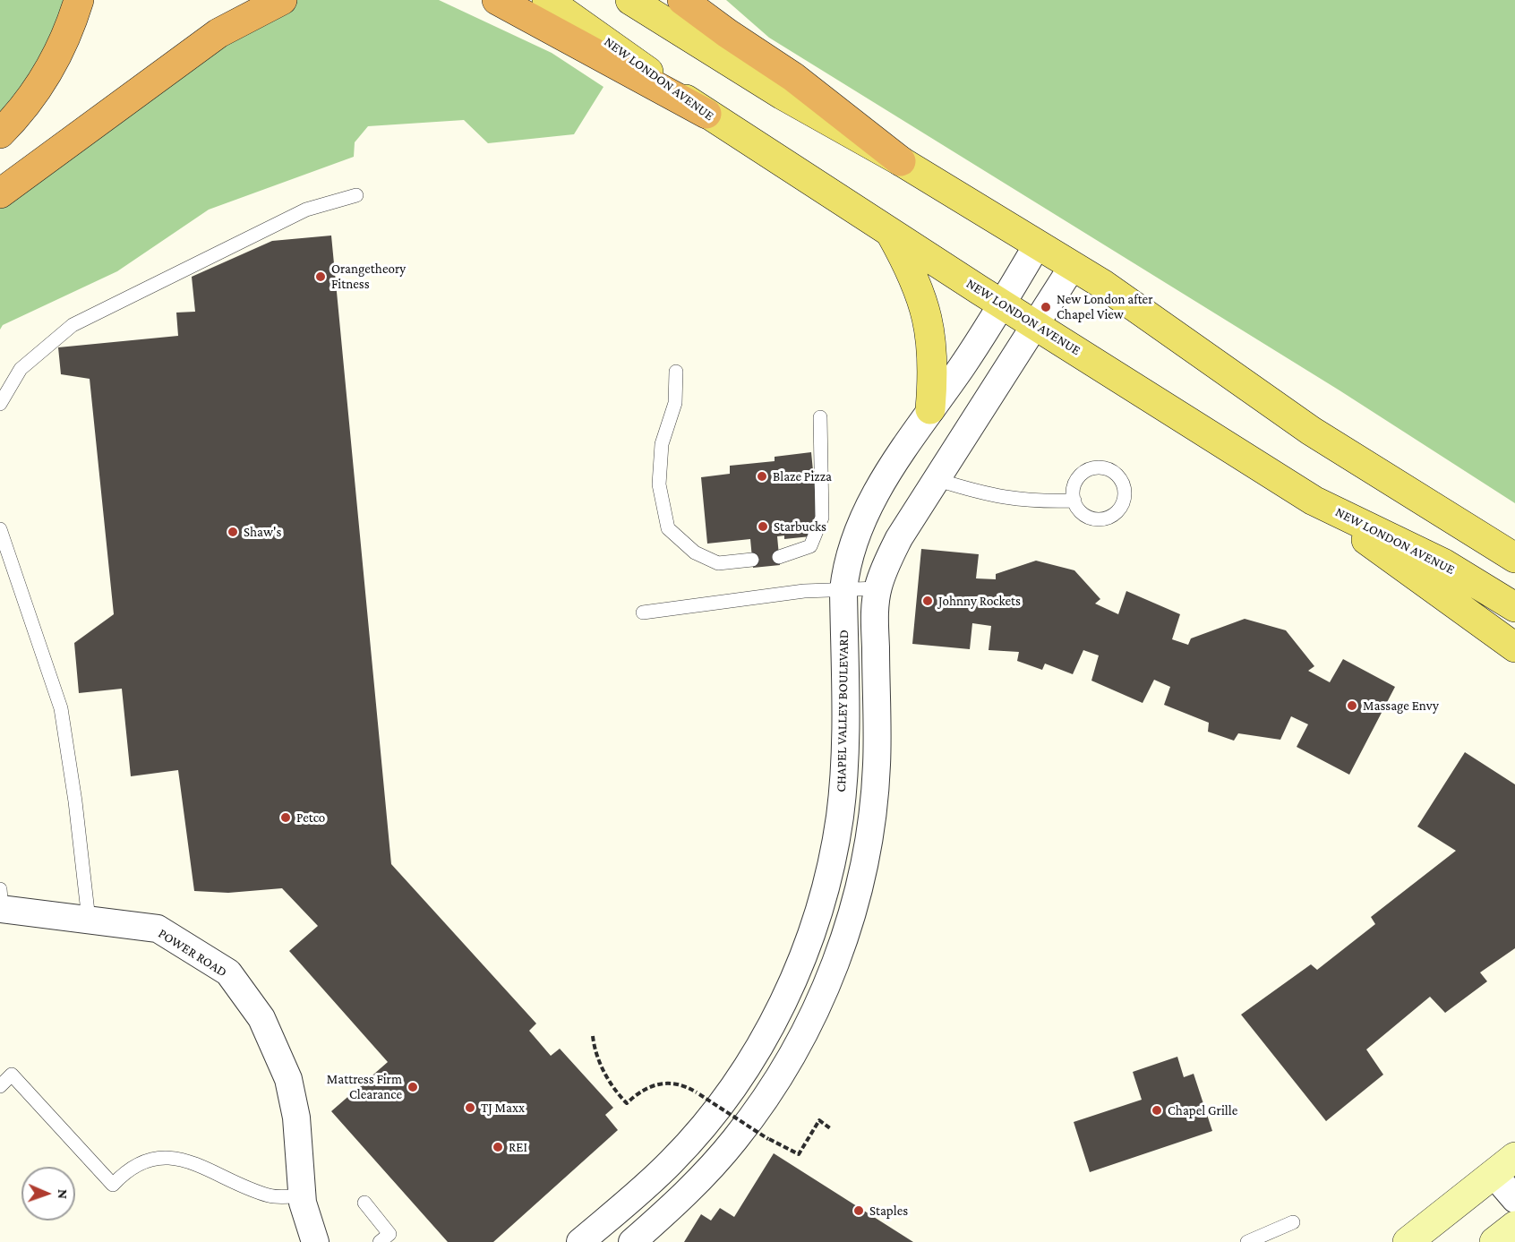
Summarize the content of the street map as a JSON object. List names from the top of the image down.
{
  "streets": {
    "main road": ["NEW LONDON AVENUE"],
    "street": ["CHAPEL VALLEY BOULEVARD", "POWER ROAD"]
  },
  "crossings": [
    ["NEW LONDON AVENUE", "CHAPEL VALLEY BOULEVARD"]
  ],
  "places": [
    "Orangetheory Fitness",
    "New London after Chapel View",
    "Blaze Pizza",
    "Starbucks",
    "Shaw's",
    "Johnny Rockets",
    "Massage Envy",
    "Petco",
    "Mattress Firm Clearance",
    "TJ Maxx",
    "Chapel Grille",
    "REI",
    "Staples"
  ],
  "north": "right"
}
